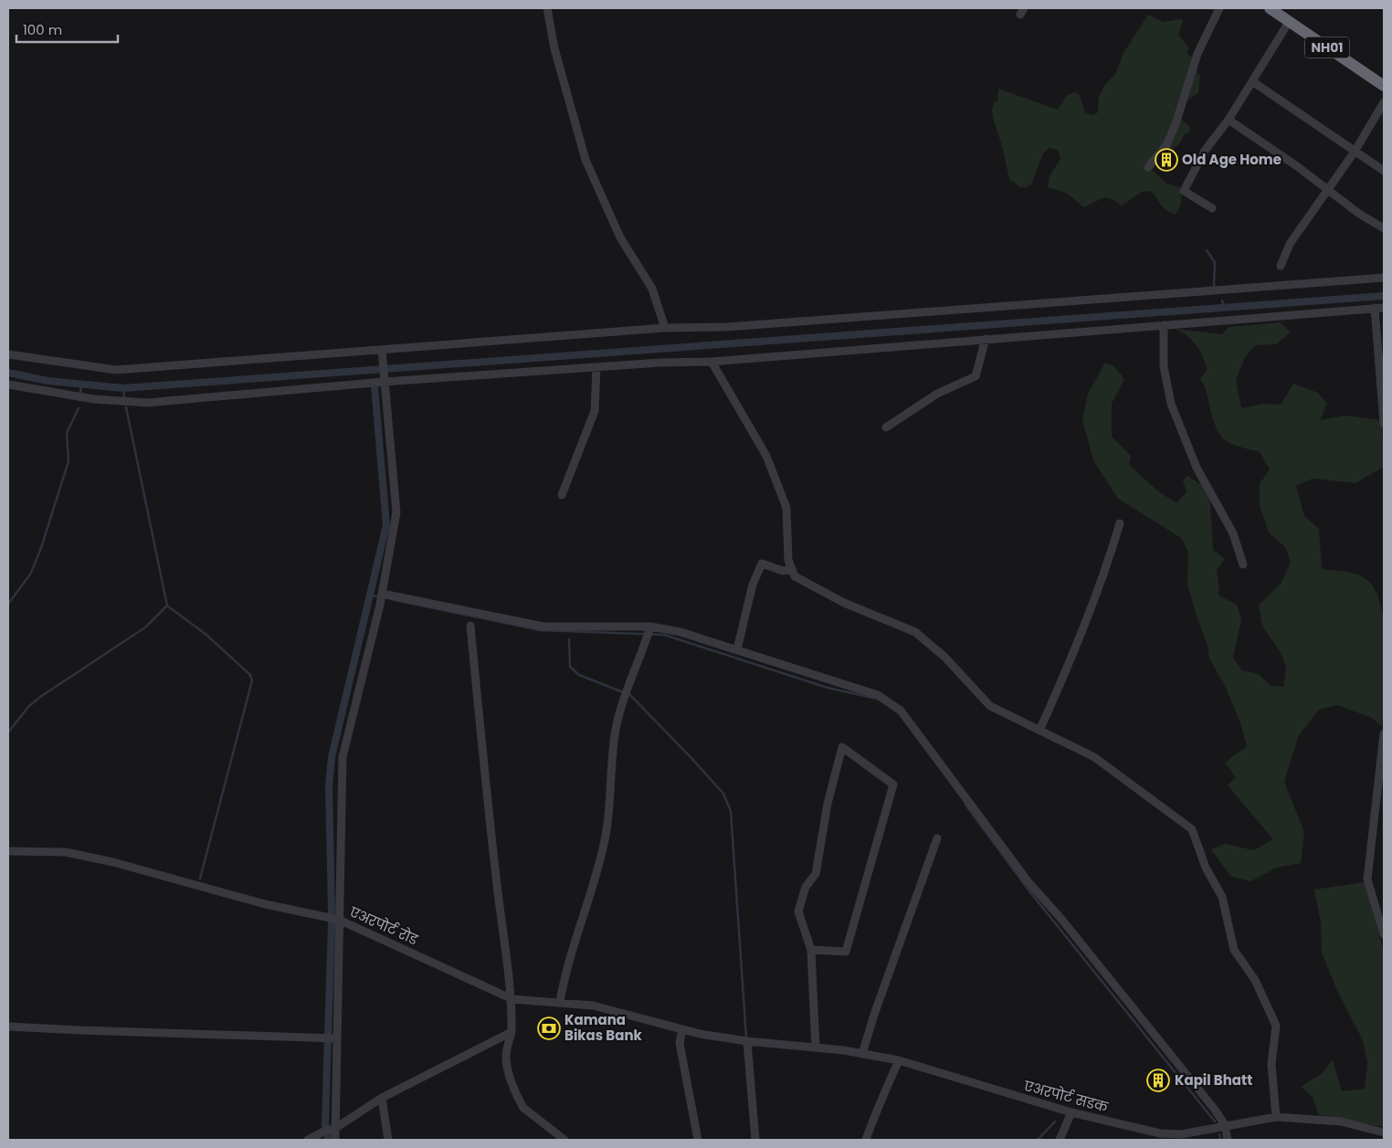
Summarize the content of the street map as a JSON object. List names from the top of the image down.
{
  "streets": {
    "highway": ["NH01"],
    "street": ["एअरपोर्ट रोड", "एअरपोर्ट सडक"]
  },
  "crossings": [
    ["एअरपोर्ट रोड", "एअरपोर्ट सडक"]
  ],
  "places": {
    "building": ["Old Age Home", "Kapil Bhatt"],
    "bank": ["Kamana Bikas Bank"]
  },
  "scale_bar": "100 m"
}
